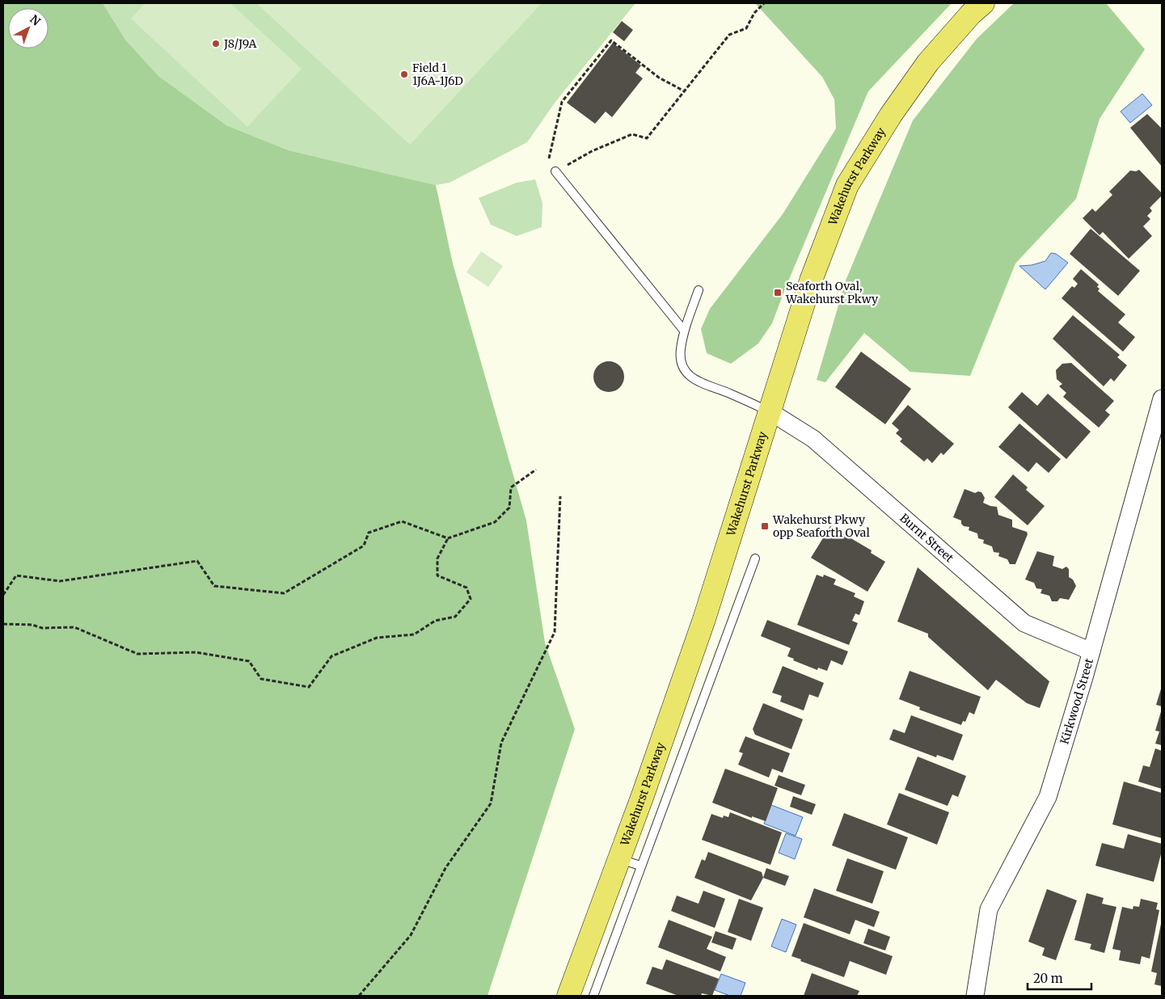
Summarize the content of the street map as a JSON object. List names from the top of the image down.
{
  "streets": {
    "main road": ["Wakehurst Parkway"],
    "street": ["Burnt Street", "Kirkwood Street"]
  },
  "crossings": [
    ["Wakehurst Parkway", "Burnt Street"],
    ["Burnt Street", "Kirkwood Street"]
  ],
  "places": {
    "other": ["J8/J9A", "Field 1 1J6A-1J6D"],
    "transit": ["Seaforth Oval, Wakehurst Pkwy", "Wakehurst Pkwy opp Seaforth Oval"]
  },
  "scale_bar": "20 m",
  "north": "top right"
}
